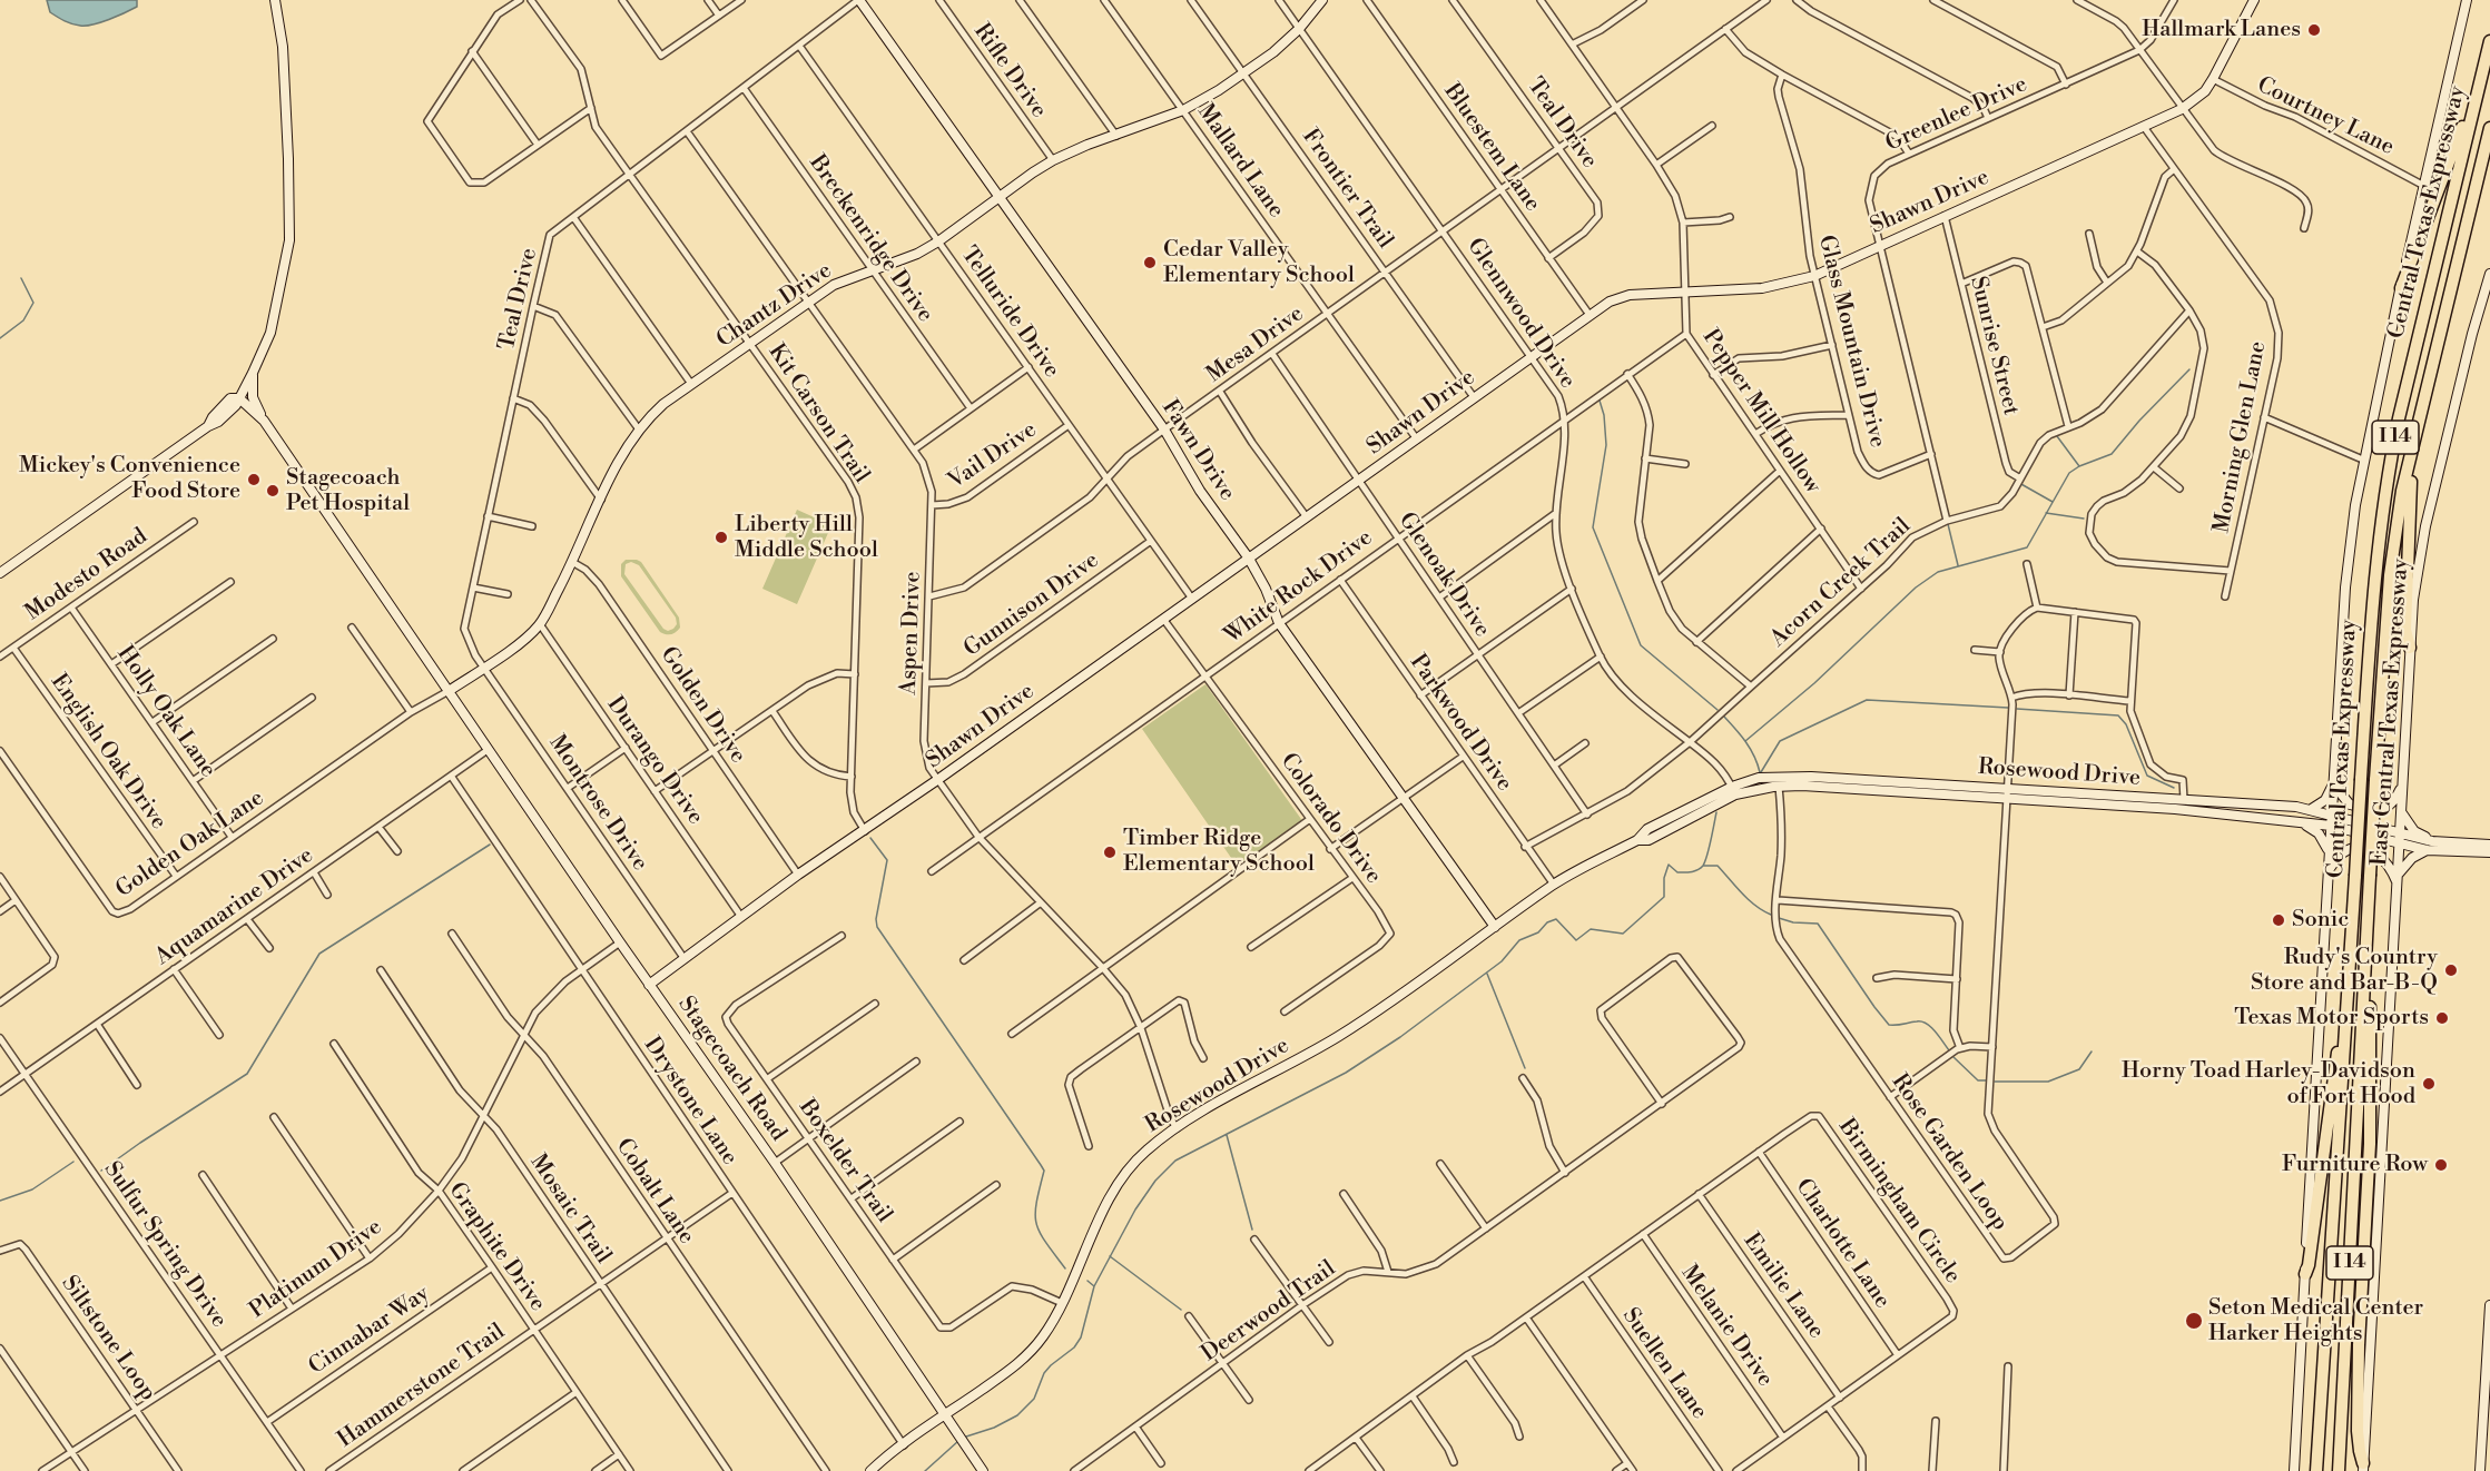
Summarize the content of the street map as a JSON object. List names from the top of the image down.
{
  "streets": {
    "highway": ["Central Texas Expressway", "I 14"],
    "main road": [
      "Shawn Drive",
      "Chantz Drive",
      "Fawn Drive",
      "East Central Texas Expressway",
      "Rosewood Drive",
      "Stagecoach Road"
    ],
    "street": [
      "Rifle Drive",
      "Greenlee Drive",
      "Courtney Lane",
      "Teal Drive",
      "Bluestem Lane",
      "Mallard Lane",
      "Frontier Trail",
      "Breckenridge Drive",
      "Telluride Drive",
      "Glennwood Drive",
      "Glass Mountain Drive",
      "Mesa Drive",
      "Sunrise Street",
      "Pepper Mill Hollow",
      "Kit Carson Trail",
      "Morning Glen Lane",
      "Vail Drive",
      "Modesto Road",
      "Glenoak Drive",
      "Acorn Creek Trail",
      "White Rock Drive",
      "Gunnison Drive",
      "Aspen Drive",
      "Golden Drive",
      "Holly Oak Lane",
      "Parkwood Drive",
      "English Oak Drive",
      "Durango Drive",
      "Montrose Drive",
      "Colorado Drive",
      "Golden Oak Lane",
      "Aquamarine Drive",
      "Drystone Lane",
      "Rose Garden Loop",
      "Boxelder Trail",
      "Cobalt Lane",
      "Birmingham Circle",
      "Mosaic Trail",
      "Charlotte Lane",
      "Sulfur Spring Drive",
      "Graphite Drive",
      "Platinum Drive",
      "Emilie Lane",
      "Deerwood Trail",
      "Melanie Drive",
      "Cinnabar Way",
      "Siltstone Loop",
      "Suellen Lane",
      "Hammerstone Trail"
    ]
  },
  "crossings": [
    ["Rifle Drive", "Chantz Drive"],
    ["Greenlee Drive", "Shawn Drive"],
    ["Greenlee Drive", "Glass Mountain Drive"],
    ["Greenlee Drive", "Acorn Creek Trail"],
    ["Courtney Lane", "Shawn Drive"],
    ["Teal Drive", "Bluestem Lane"],
    ["Teal Drive", "Breckenridge Drive"],
    ["Teal Drive", "Chantz Drive"],
    ["Teal Drive", "Telluride Drive"],
    ["Teal Drive", "Mesa Drive"],
    ["Teal Drive", "Kit Carson Trail"],
    ["Teal Drive", "Fawn Drive"],
    ["Teal Drive", "Aspen Drive"],
    ["Teal Drive", "Montrose Drive"],
    ["Bluestem Lane", "Shawn Drive"],
    ["Bluestem Lane", "Mesa Drive"],
    ["Mallard Lane", "Shawn Drive"],
    ["Mallard Lane", "Chantz Drive"],
    ["Mallard Lane", "Mesa Drive"],
    ["Frontier Trail", "Shawn Drive"],
    ["Frontier Trail", "Chantz Drive"],
    ["Frontier Trail", "Mesa Drive"],
    ["Shawn Drive", "Telluride Drive"],
    ["Shawn Drive", "Glennwood Drive"],
    ["Shawn Drive", "Glass Mountain Drive"],
    ["Shawn Drive", "Sunrise Street"],
    ["Shawn Drive", "Pepper Mill Hollow"],
    ["Shawn Drive", "Kit Carson Trail"],
    ["Shawn Drive", "Morning Glen Lane"],
    ["Shawn Drive", "Fawn Drive"],
    ["Shawn Drive", "Glenoak Drive"],
    ["Shawn Drive", "Aspen Drive"],
    ["Shawn Drive", "Golden Drive"],
    ["Shawn Drive", "Durango Drive"],
    ["Shawn Drive", "Montrose Drive"],
    ["Shawn Drive", "Colorado Drive"],
    ["Shawn Drive", "Stagecoach Road"],
    ["Breckenridge Drive", "Chantz Drive"],
    ["Chantz Drive", "Telluride Drive"],
    ["Chantz Drive", "Glennwood Drive"],
    ["Chantz Drive", "Kit Carson Trail"],
    ["Chantz Drive", "Fawn Drive"],
    ["Chantz Drive", "Aspen Drive"],
    ["Chantz Drive", "Golden Drive"],
    ["Chantz Drive", "Durango Drive"],
    ["Chantz Drive", "Montrose Drive"],
    ["Chantz Drive", "Golden Oak Lane"],
    ["Chantz Drive", "Stagecoach Road"],
    ["Telluride Drive", "Mesa Drive"],
    ["Telluride Drive", "Vail Drive"],
    ["Telluride Drive", "Gunnison Drive"],
    ["Glennwood Drive", "Mesa Drive"],
    ["Glennwood Drive", "Acorn Creek Trail"],
    ["Glennwood Drive", "White Rock Drive"],
    ["Glennwood Drive", "Rosewood Drive"],
    ["Mesa Drive", "Pepper Mill Hollow"],
    ["Mesa Drive", "Fawn Drive"],
    ["Mesa Drive", "Glenoak Drive"],
    ["Mesa Drive", "Aspen Drive"],
    ["Sunrise Street", "Acorn Creek Trail"],
    ["Pepper Mill Hollow", "Acorn Creek Trail"],
    ["Pepper Mill Hollow", "White Rock Drive"],
    ["Fawn Drive", "White Rock Drive"],
    ["Fawn Drive", "Rosewood Drive"],
    ["Vail Drive", "Aspen Drive"],
    ["Modesto Road", "Holly Oak Lane"],
    ["Modesto Road", "English Oak Drive"],
    ["Glenoak Drive", "Acorn Creek Trail"],
    ["Glenoak Drive", "White Rock Drive"],
    ["Acorn Creek Trail", "Parkwood Drive"],
    ["White Rock Drive", "Aspen Drive"],
    ["White Rock Drive", "Parkwood Drive"],
    ["White Rock Drive", "Colorado Drive"],
    ["Gunnison Drive", "Aspen Drive"],
    ["Aspen Drive", "Rosewood Drive"],
    ["Holly Oak Lane", "Golden Oak Lane"],
    ["East Central Texas Expressway", "Rosewood Drive"],
    ["Parkwood Drive", "Rosewood Drive"],
    ["English Oak Drive", "Golden Oak Lane"],
    ["Rosewood Drive", "Stagecoach Road"],
    ["Rosewood Drive", "Drystone Lane"],
    ["Rosewood Drive", "Rose Garden Loop"],
    ["Rosewood Drive", "Boxelder Trail"],
    ["Golden Oak Lane", "Stagecoach Road"],
    ["Aquamarine Drive", "Stagecoach Road"],
    ["Aquamarine Drive", "Drystone Lane"],
    ["Aquamarine Drive", "Sulfur Spring Drive"],
    ["Stagecoach Road", "Platinum Drive"],
    ["Drystone Lane", "Platinum Drive"],
    ["Drystone Lane", "Hammerstone Trail"],
    ["Cobalt Lane", "Platinum Drive"],
    ["Cobalt Lane", "Hammerstone Trail"],
    ["Birmingham Circle", "Charlotte Lane"],
    ["Birmingham Circle", "Emilie Lane"],
    ["Birmingham Circle", "Melanie Drive"],
    ["Birmingham Circle", "Suellen Lane"],
    ["Mosaic Trail", "Platinum Drive"],
    ["Mosaic Trail", "Hammerstone Trail"],
    ["Sulfur Spring Drive", "Platinum Drive"],
    ["Sulfur Spring Drive", "Cinnabar Way"],
    ["Graphite Drive", "Platinum Drive"],
    ["Graphite Drive", "Cinnabar Way"],
    ["Graphite Drive", "Hammerstone Trail"],
    ["Platinum Drive", "Siltstone Loop"]
  ],
  "places": [
    "Hallmark Lanes",
    "Cedar Valley Elementary School",
    "Mickey's Convenience Food Store",
    "Stagecoach Pet Hospital",
    "Liberty Hill Middle School",
    "Timber Ridge Elementary School",
    "Sonic",
    "Rudy's Country Store and Bar-B-Q",
    "Texas Motor Sports",
    "Horny Toad Harley-Davidson of Fort Hood",
    "Furniture Row",
    "Seton Medical Center Harker Heights"
  ]
}
